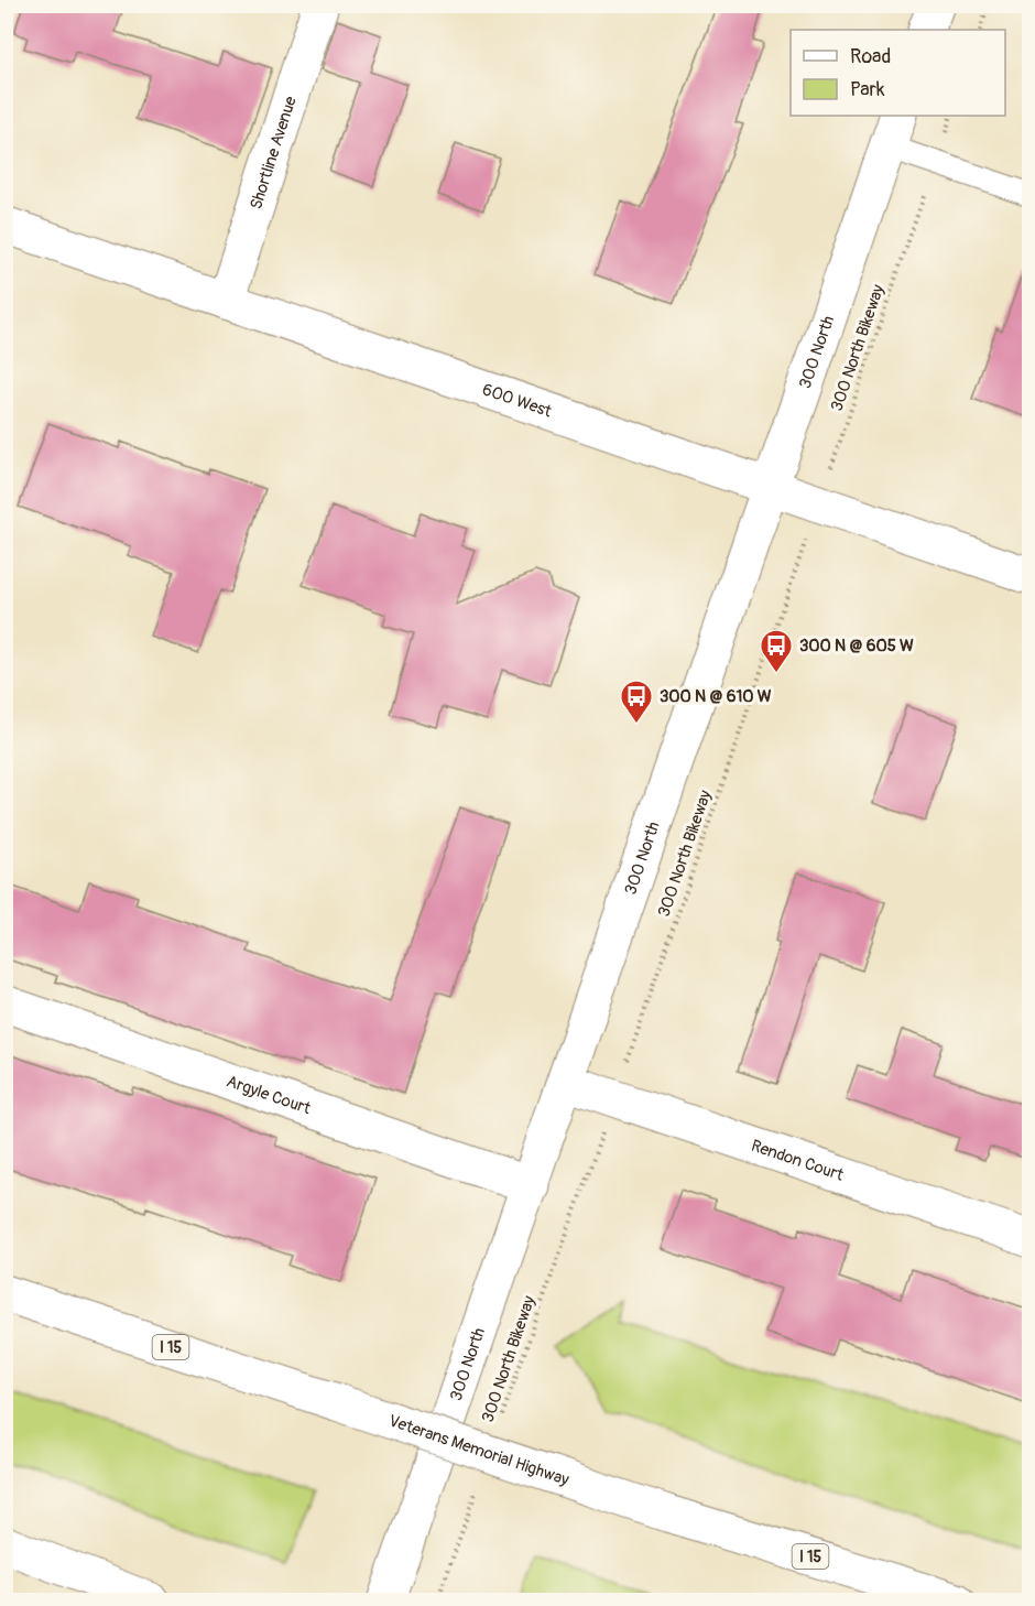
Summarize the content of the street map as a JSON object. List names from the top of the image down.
{
  "streets": {
    "main road": [
      "Shortline Avenue",
      "300 North",
      "600 West",
      "Argyle Court",
      "Rendon Court",
      "I 15",
      "Veterans Memorial Highway"
    ],
    "path": ["300 North Bikeway"]
  },
  "crossings": [
    ["Shortline Avenue", "600 West"],
    ["300 North Bikeway", "600 West"],
    ["300 North Bikeway", "Rendon Court"],
    ["300 North", "600 West"],
    ["300 North", "Argyle Court"],
    ["300 North", "Rendon Court"]
  ],
  "places": {
    "bus stop": ["300 N @ 605 W", "300 N @ 610 W"]
  },
  "legend": ["Road", "Park"]
}
